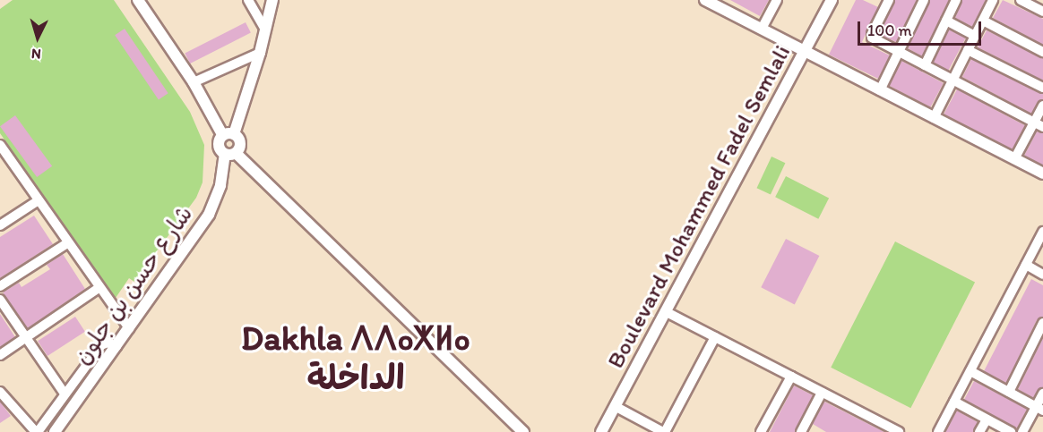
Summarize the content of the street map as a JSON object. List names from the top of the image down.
{
  "streets": {
    "street": ["Boulevard Mohammed Fadel Semlali", "شارع حسن بن جلون"]
  },
  "districts": ["Dakhla ⴷⴷⴰⵅⵍⴰ الداخلة"],
  "scale_bar": "100 m",
  "north": "bottom"
}
